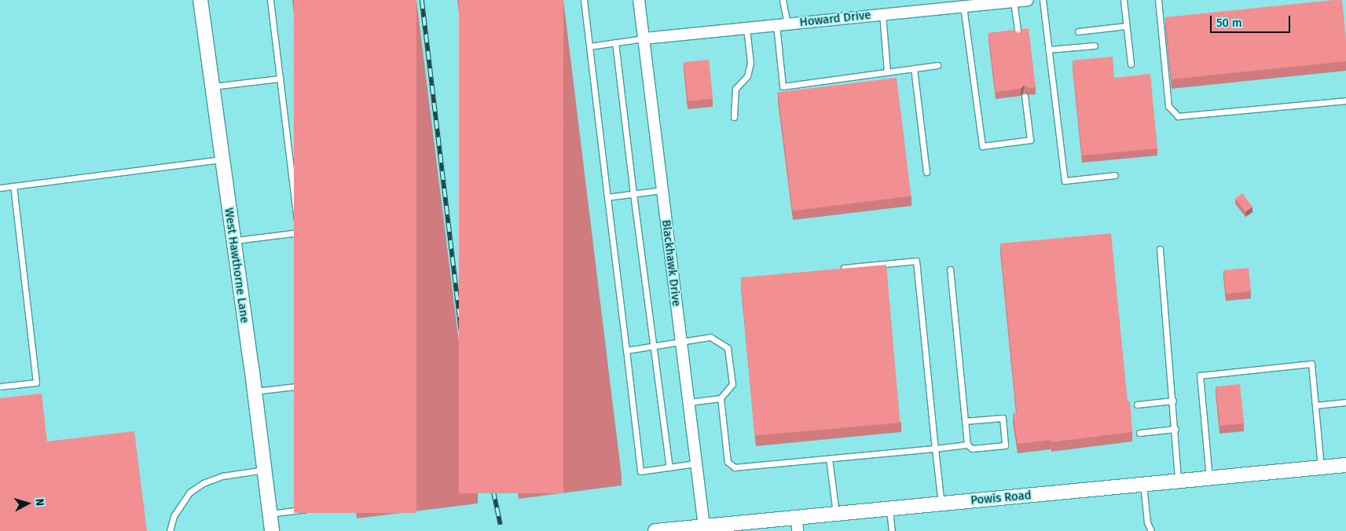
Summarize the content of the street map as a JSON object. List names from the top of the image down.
{
  "streets": {
    "street": [
      "Howard Drive",
      "Blackhawk Drive",
      "West Hawthorne Lane",
      "Powis Road"
    ]
  },
  "crossings": [
    ["Howard Drive", "Blackhawk Drive"],
    ["Blackhawk Drive", "Powis Road"]
  ],
  "scale_bar": "50 m",
  "north": "right"
}
